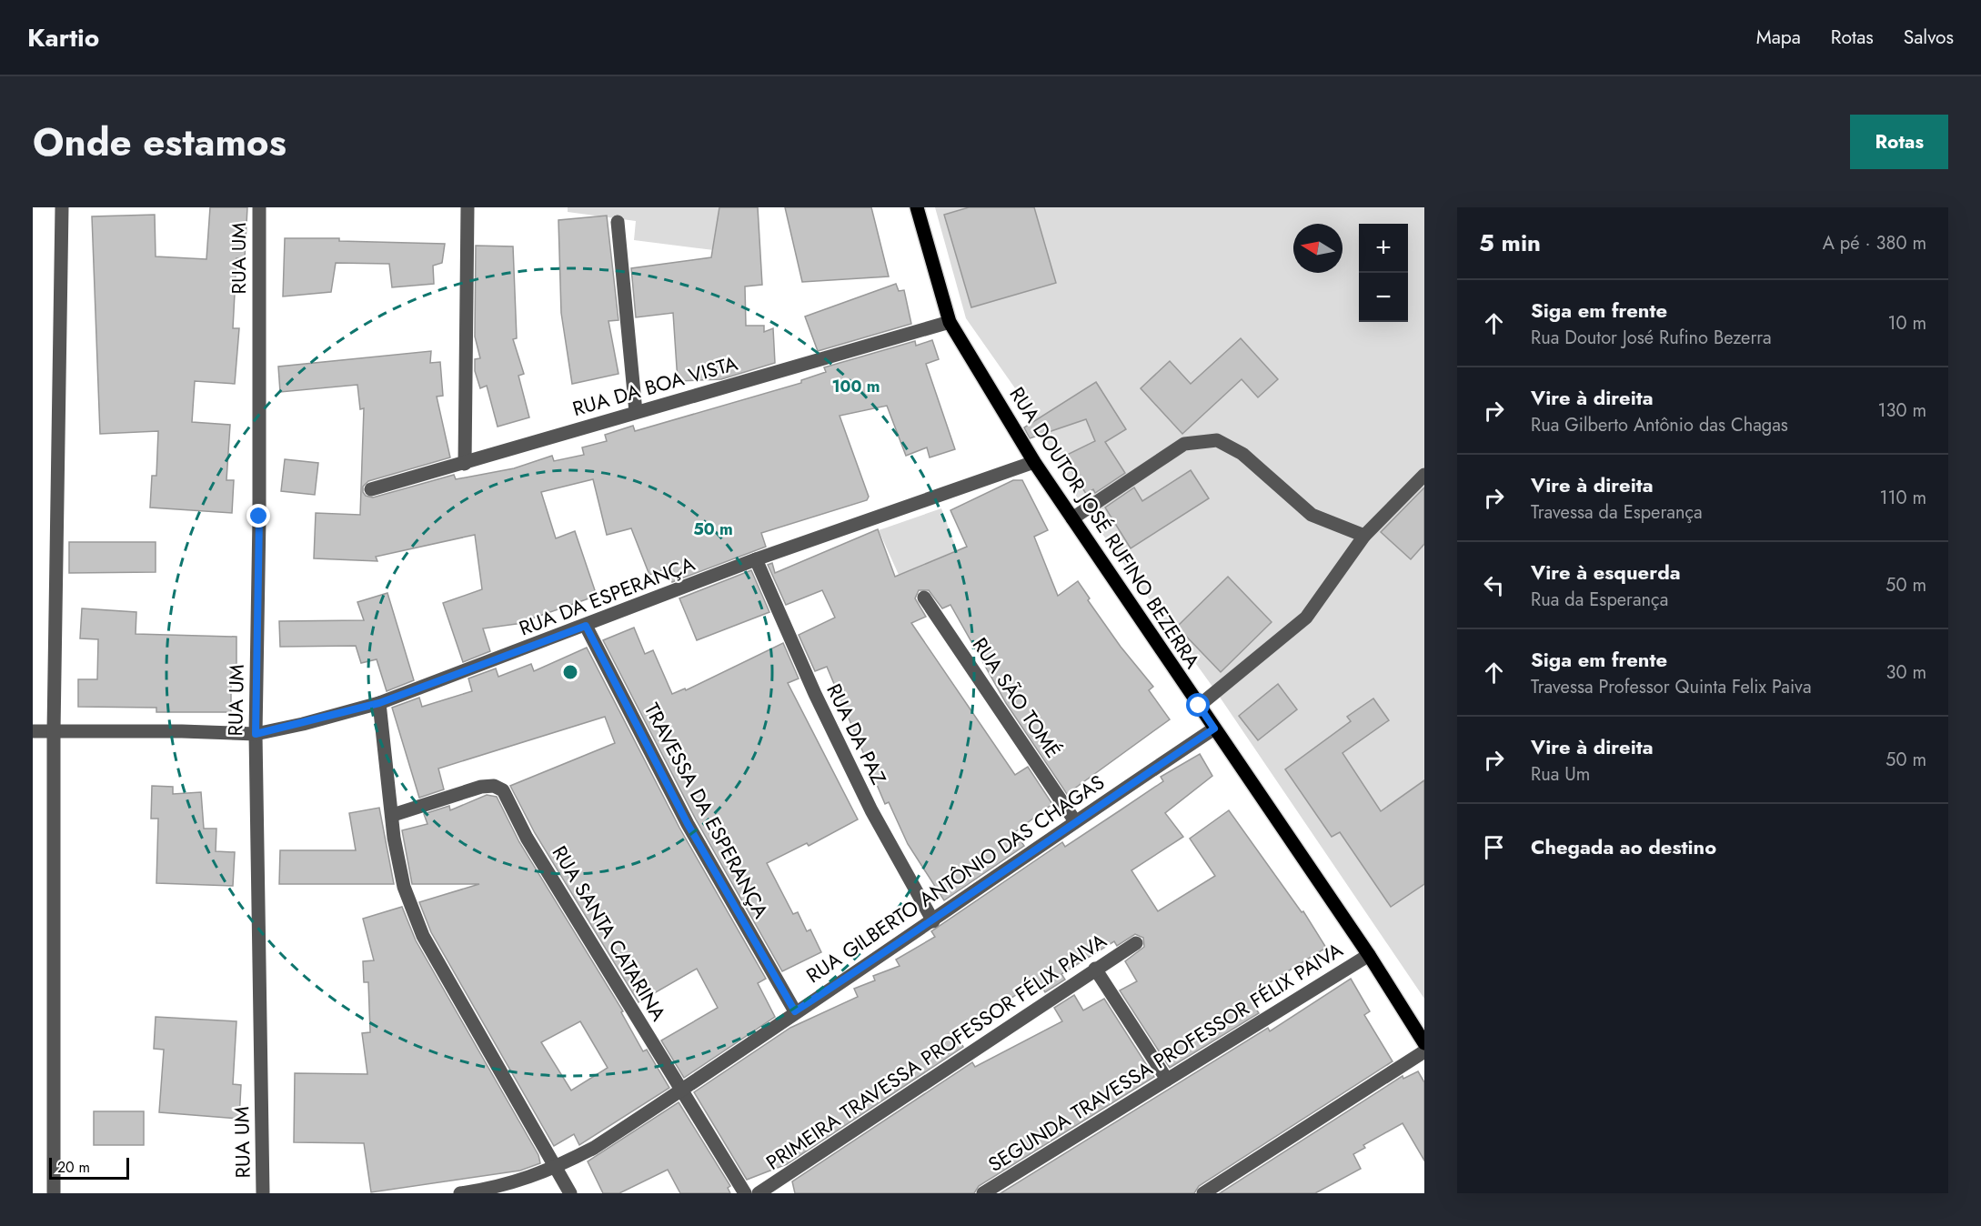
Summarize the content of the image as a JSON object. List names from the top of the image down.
{
  "streets": {
    "main road": ["RUA DOUTOR JOSÉ RUFINO BEZERRA"],
    "street": [
      "RUA UM",
      "RUA DA BOA VISTA",
      "RUA DA ESPERANÇA",
      "RUA SÃO TOMÉ",
      "RUA DA PAZ",
      "TRAVESSA DA ESPERANÇA",
      "RUA GILBERTO ANTÔNIO DAS CHAGAS",
      "RUA SANTA CATARINA",
      "PRIMEIRA TRAVESSA PROFESSOR FÉLIX PAIVA",
      "SEGUNDA TRAVESSA PROFESSOR FÉLIX PAIVA"
    ]
  },
  "crossings": [
    ["RUA UM", "RUA DA ESPERANÇA"],
    ["RUA DA BOA VISTA", "RUA DOUTOR JOSÉ RUFINO BEZERRA"],
    ["RUA DOUTOR JOSÉ RUFINO BEZERRA", "RUA DA ESPERANÇA"],
    ["RUA DOUTOR JOSÉ RUFINO BEZERRA", "RUA GILBERTO ANTÔNIO DAS CHAGAS"],
    ["RUA DOUTOR JOSÉ RUFINO BEZERRA", "SEGUNDA TRAVESSA PROFESSOR FÉLIX PAIVA"],
    ["RUA DA ESPERANÇA", "RUA DA PAZ"],
    ["RUA DA ESPERANÇA", "TRAVESSA DA ESPERANÇA"],
    ["RUA SÃO TOMÉ", "RUA GILBERTO ANTÔNIO DAS CHAGAS"],
    ["RUA DA PAZ", "RUA GILBERTO ANTÔNIO DAS CHAGAS"],
    ["TRAVESSA DA ESPERANÇA", "RUA GILBERTO ANTÔNIO DAS CHAGAS"],
    ["RUA GILBERTO ANTÔNIO DAS CHAGAS", "RUA SANTA CATARINA"]
  ],
  "scale_bar": "20 m",
  "north": "left",
  "page": {
    "header": "Kartio",
    "nav": ["Mapa", "Rotas", "Salvos"],
    "title": "Onde estamos",
    "buttons": "Rotas",
    "heading": ["5 min", "A pé · 380 m"],
    "map_buttons": ["+", "−"],
    "list": [
      ["Siga em frente", "Rua Doutor José Rufino Bezerra", "10 m"],
      ["Vire à direita", "Rua Gilberto Antônio das Chagas", "130 m"],
      ["Vire à direita", "Travessa da Esperança", "110 m"],
      ["Vire à esquerda", "Rua da Esperança", "50 m"],
      ["Siga em frente", "Travessa Professor Quinta Felix Paiva", "30 m"],
      ["Vire à direita", "Rua Um", "50 m"],
      "Chegada ao destino"
    ],
    "scale": "20 m"
  },
  "rings": ["100 m", "50 m"]
}
